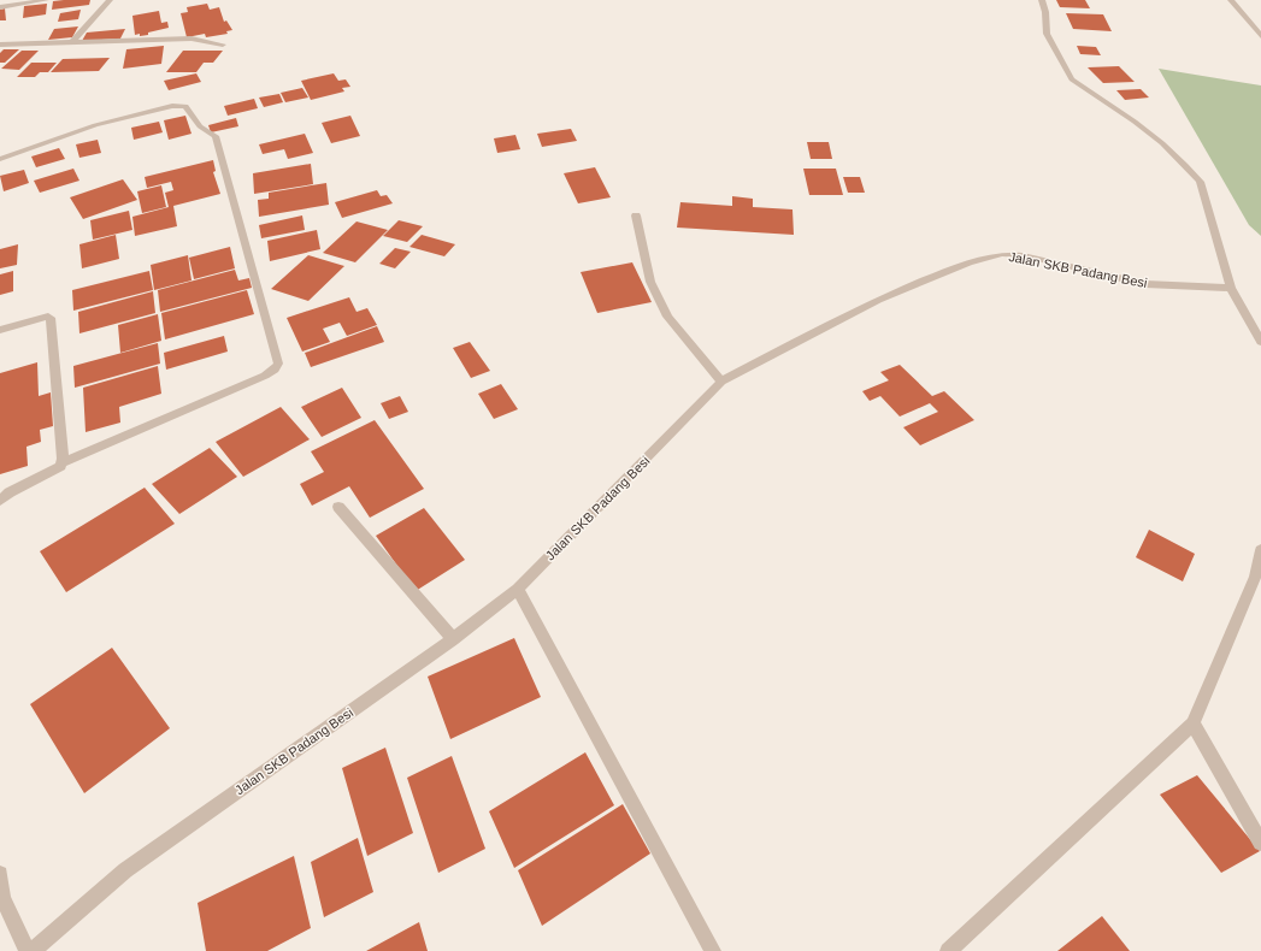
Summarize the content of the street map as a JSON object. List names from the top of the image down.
{
  "streets": {
    "street": ["Jalan SKB Padang Besi"]
  }
}
